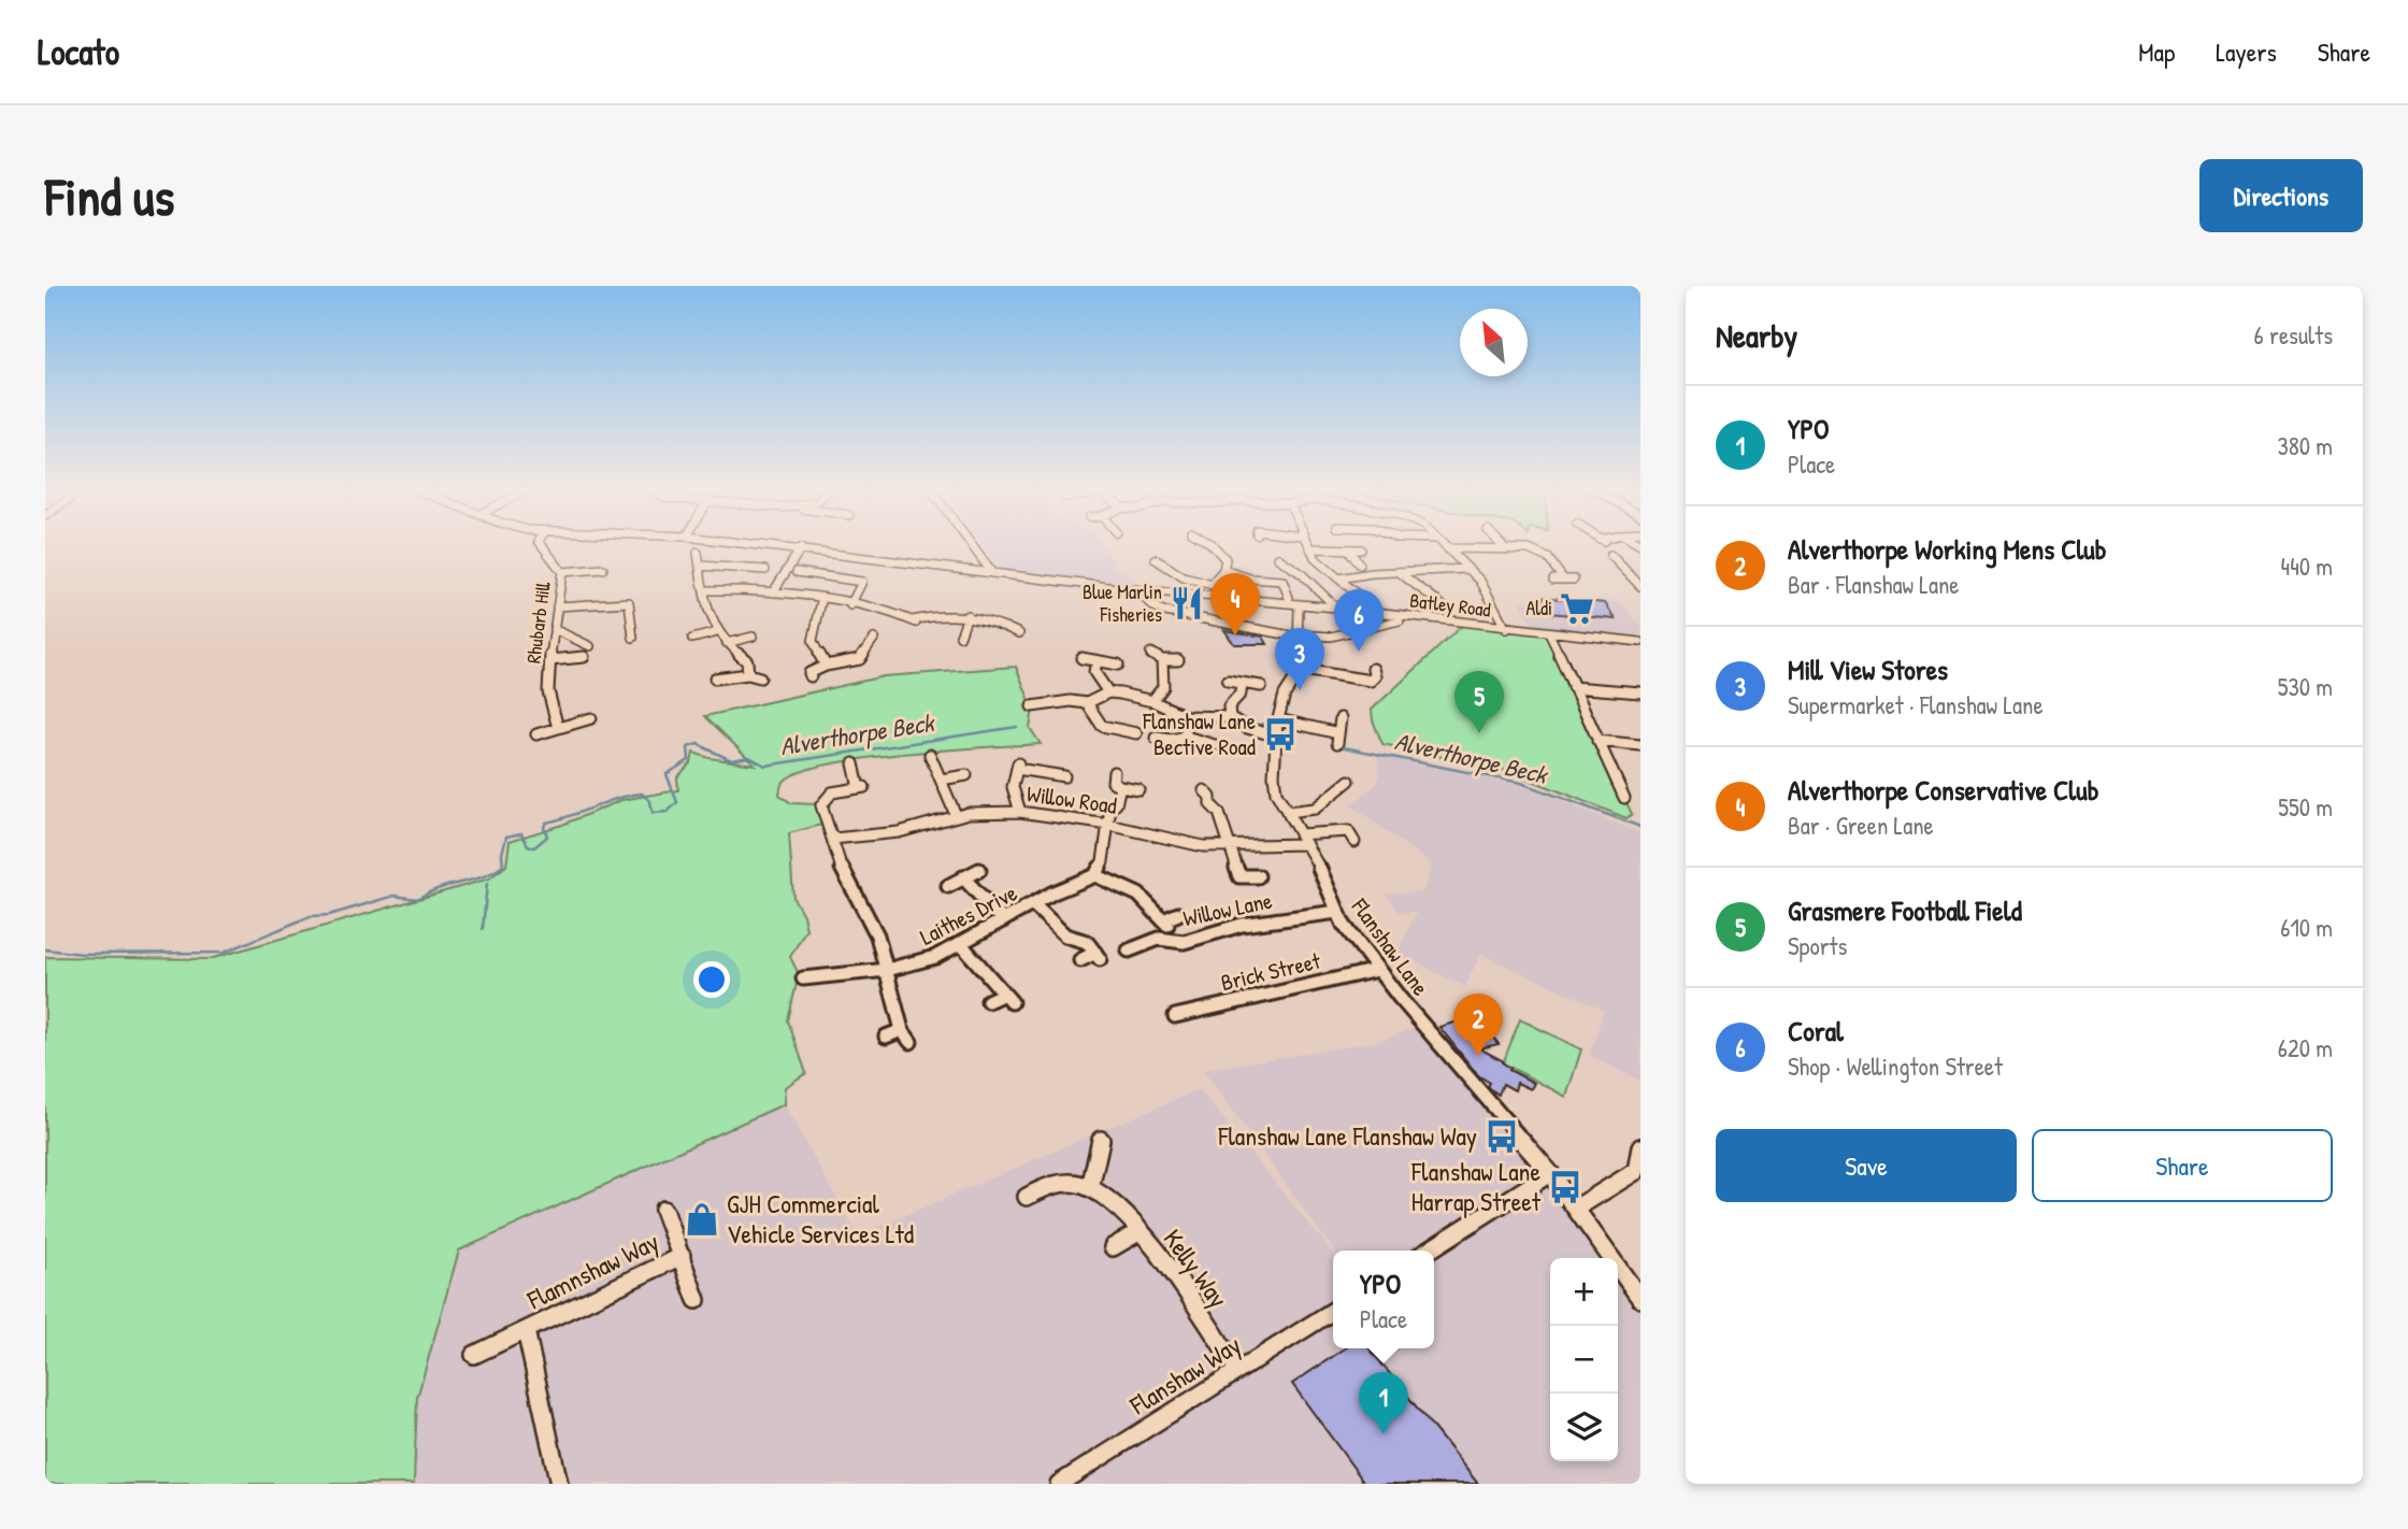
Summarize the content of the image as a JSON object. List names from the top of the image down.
{
  "streets": {
    "street": [
      "Batley Road",
      "Rhubarb Hill",
      "Willow Road",
      "Willow Lane",
      "Laithes Drive",
      "Flanshaw Lane",
      "Brick Street",
      "Kelly Way",
      "Flamnshaw Way",
      "Flanshaw Way"
    ]
  },
  "crossings": [
    ["Batley Road", "Flanshaw Lane"],
    ["Willow Road", "Flanshaw Lane"],
    ["Willow Lane", "Flanshaw Lane"],
    ["Flanshaw Lane", "Brick Street"],
    ["Kelly Way", "Flanshaw Way"]
  ],
  "water": ["Alverthorpe Beck"],
  "places": {
    "restaurant": ["Blue Marlin Fisheries"],
    "supermarket": ["Aldi"],
    "bus stop": ["Flanshaw Lane Bective Road", "Flanshaw Lane Flanshaw Way", "Flanshaw Lane Harrap Street"],
    "shop": ["GJH Commercial Vehicle Services Ltd"]
  },
  "north": "top left",
  "page": {
    "header": "Locato",
    "nav": ["Map", "Layers", "Share"],
    "buttons": [
      "Directions",
      ["Save", "Share"]
    ],
    "title": "Find us",
    "heading": ["Nearby", "6 results"],
    "list": [
      {
        "mark": "1",
        "name": "YPO",
        "note": "Place",
        "value": "380 m"
      },
      {
        "mark": "2",
        "name": "Alverthorpe Working Mens Club",
        "note": "Bar · Flanshaw Lane",
        "value": "440 m"
      },
      {
        "mark": "3",
        "name": "Mill View Stores",
        "note": "Supermarket · Flanshaw Lane",
        "value": "530 m"
      },
      {
        "mark": "4",
        "name": "Alverthorpe Conservative Club",
        "note": "Bar · Green Lane",
        "value": "550 m"
      },
      {
        "mark": "5",
        "name": "Grasmere Football Field",
        "note": "Sports",
        "value": "610 m"
      },
      {
        "mark": "6",
        "name": "Coral",
        "note": "Shop · Wellington Street",
        "value": "620 m"
      }
    ],
    "pins": [
      "4",
      "6",
      "3",
      "5",
      "2",
      "1"
    ],
    "popup": ["YPO", "Place"],
    "map_buttons": ["+", "−"]
  }
}
